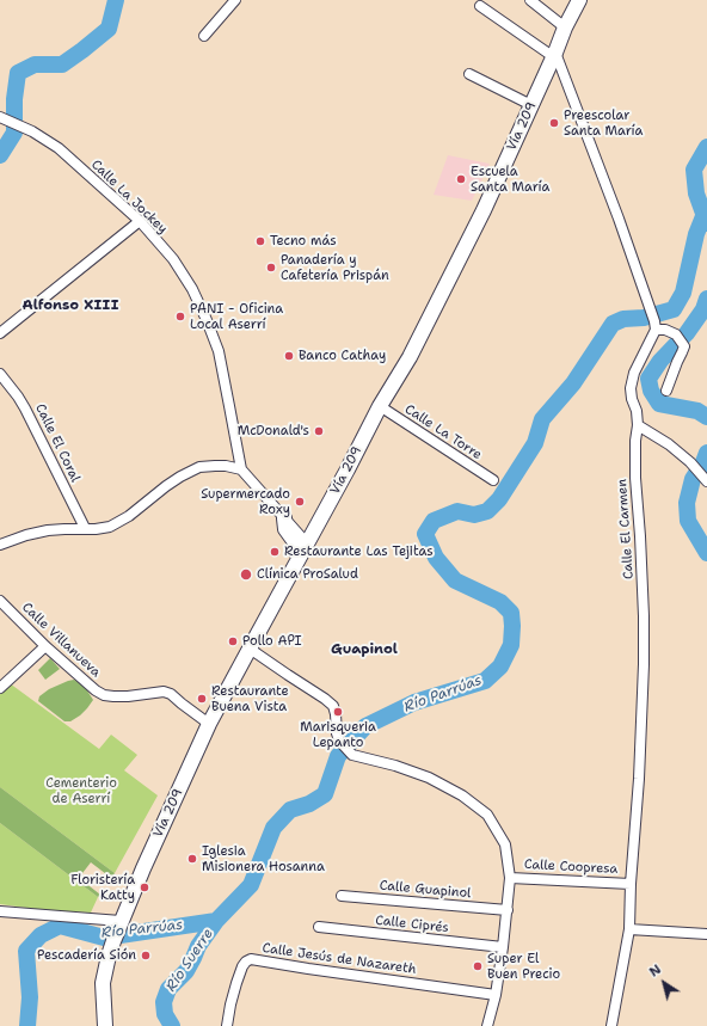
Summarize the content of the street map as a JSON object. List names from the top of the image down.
{
  "streets": {
    "main road": ["Vía 209"],
    "street": [
      "Calle La Jockey",
      "Calle La Torre",
      "Calle El Coral",
      "Calle El Carmen",
      "Calle Villanueva",
      "Calle Coopresa",
      "Calle Guapinol",
      "Calle Ciprés",
      "Calle Jesús de Nazareth"
    ]
  },
  "crossings": [
    ["Vía 209", "Calle La Torre"],
    ["Vía 209", "Calle Villanueva"],
    ["Calle El Carmen", "Calle Coopresa"]
  ],
  "districts": ["Alfonso XIII", "Guapinol"],
  "water": ["Río Parrúas", "Río Suerre"],
  "parks": ["Cementerio de Aserrí"],
  "places": [
    "Preescolar Santa María",
    "Escuela Santa María",
    "Tecno más",
    "Panadería y Cafetería Prispán",
    "PANI - Oficina Local Aserrí",
    "Banco Cathay",
    "McDonald's",
    "Supermercado Roxy",
    "Restaurante Las Tejitas",
    "Clínica ProSalud",
    "Pollo API",
    "Restaurante Buena Vista",
    "Marisqueria Lepanto",
    "Iglesia Misionera Hosanna",
    "Floristería Katty",
    "Pescadería Sión",
    "Super El Buen Precio"
  ],
  "north": "top left"
}
